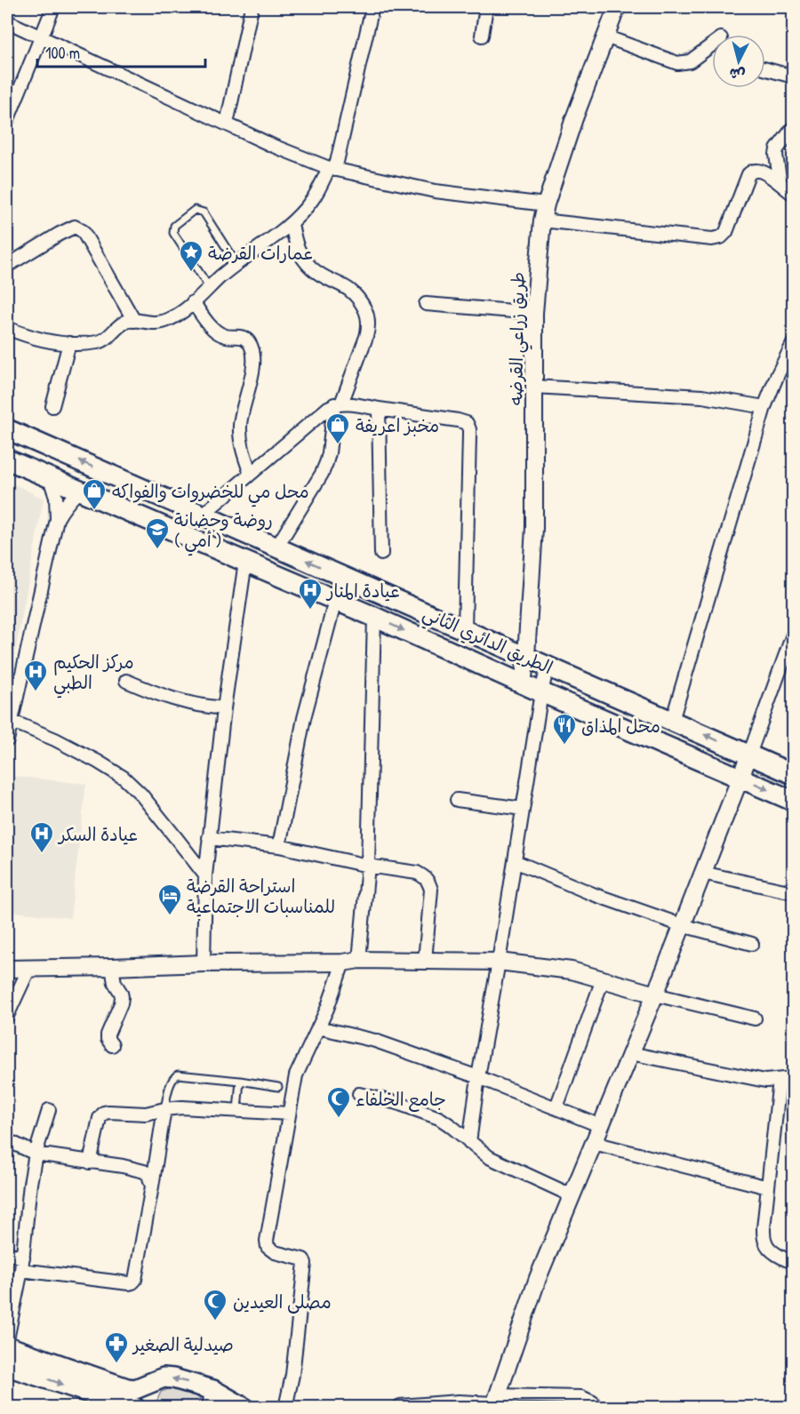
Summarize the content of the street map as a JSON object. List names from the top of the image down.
{
  "streets": {
    "main road": ["الطريق الدائري الثاني"],
    "street": ["طريق زراعي القرضه"]
  },
  "crossings": [
    ["طريق زراعي القرضه", "الطريق الدائري الثاني"]
  ],
  "places": {
    "place": ["عمارات القرضة"],
    "shop": ["مخبز اعريفة", "محل مي للخضروات والفواكه"],
    "school or university": ["روضة وحضانة ( أمي )"],
    "hospital": ["عيادة المنار", "مركز الحكيم الطبي", "عيادة السكر"],
    "restaurant": ["محل المذاق"],
    "hotel": ["استراحة القرضة للمناسبات الاجتماعية"],
    "mosque": ["جامع الخلفاء", "مصلى العيدين"],
    "pharmacy": ["صيدلية الصغير"]
  },
  "scale_bar": "100 m",
  "north": "bottom"
}
